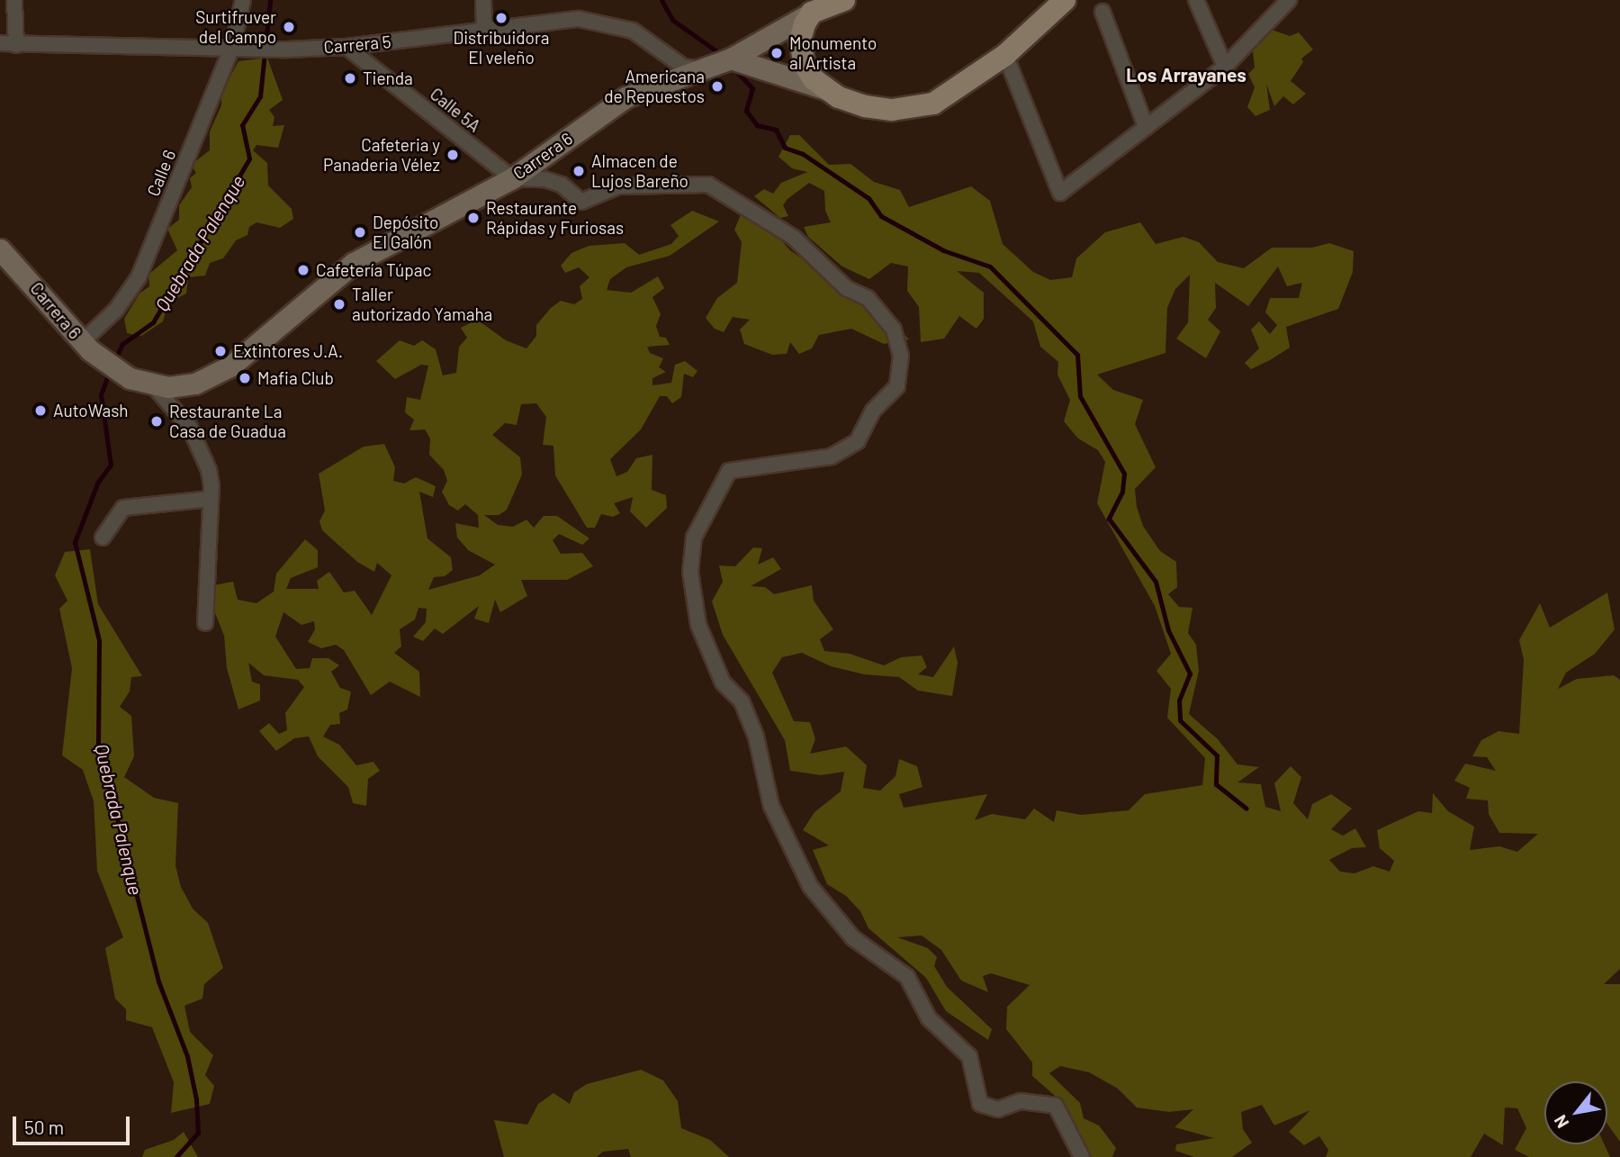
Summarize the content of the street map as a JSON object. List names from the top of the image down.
{
  "streets": {
    "main road": ["Carrera 6"],
    "street": ["Carrera 5", "Calle 5A", "Calle 6"]
  },
  "crossings": [
    ["Carrera 5", "Calle 5A"],
    ["Carrera 5", "Carrera 6"],
    ["Carrera 5", "Calle 6"],
    ["Calle 5A", "Carrera 6"],
    ["Carrera 6", "Calle 6"]
  ],
  "districts": ["Los Arrayanes"],
  "water": ["Quebrada Palenque"],
  "places": [
    "Distribuidora El veleño",
    "Surtifruver del Campo",
    "Monumento al Artista",
    "Tienda",
    "Americana de Repuestos",
    "Cafeteria y Panaderia Vélez",
    "Almacen de Lujos Bareño",
    "Restaurante Rápidas y Furiosas",
    "Depósito El Galón",
    "Cafetería Túpac",
    "Taller autorizado Yamaha",
    "Extintores J.A.",
    "Mafia Club",
    "AutoWash",
    "Restaurante La Casa de Guadua"
  ],
  "scale_bar": "50 m",
  "north": "bottom left"
}
